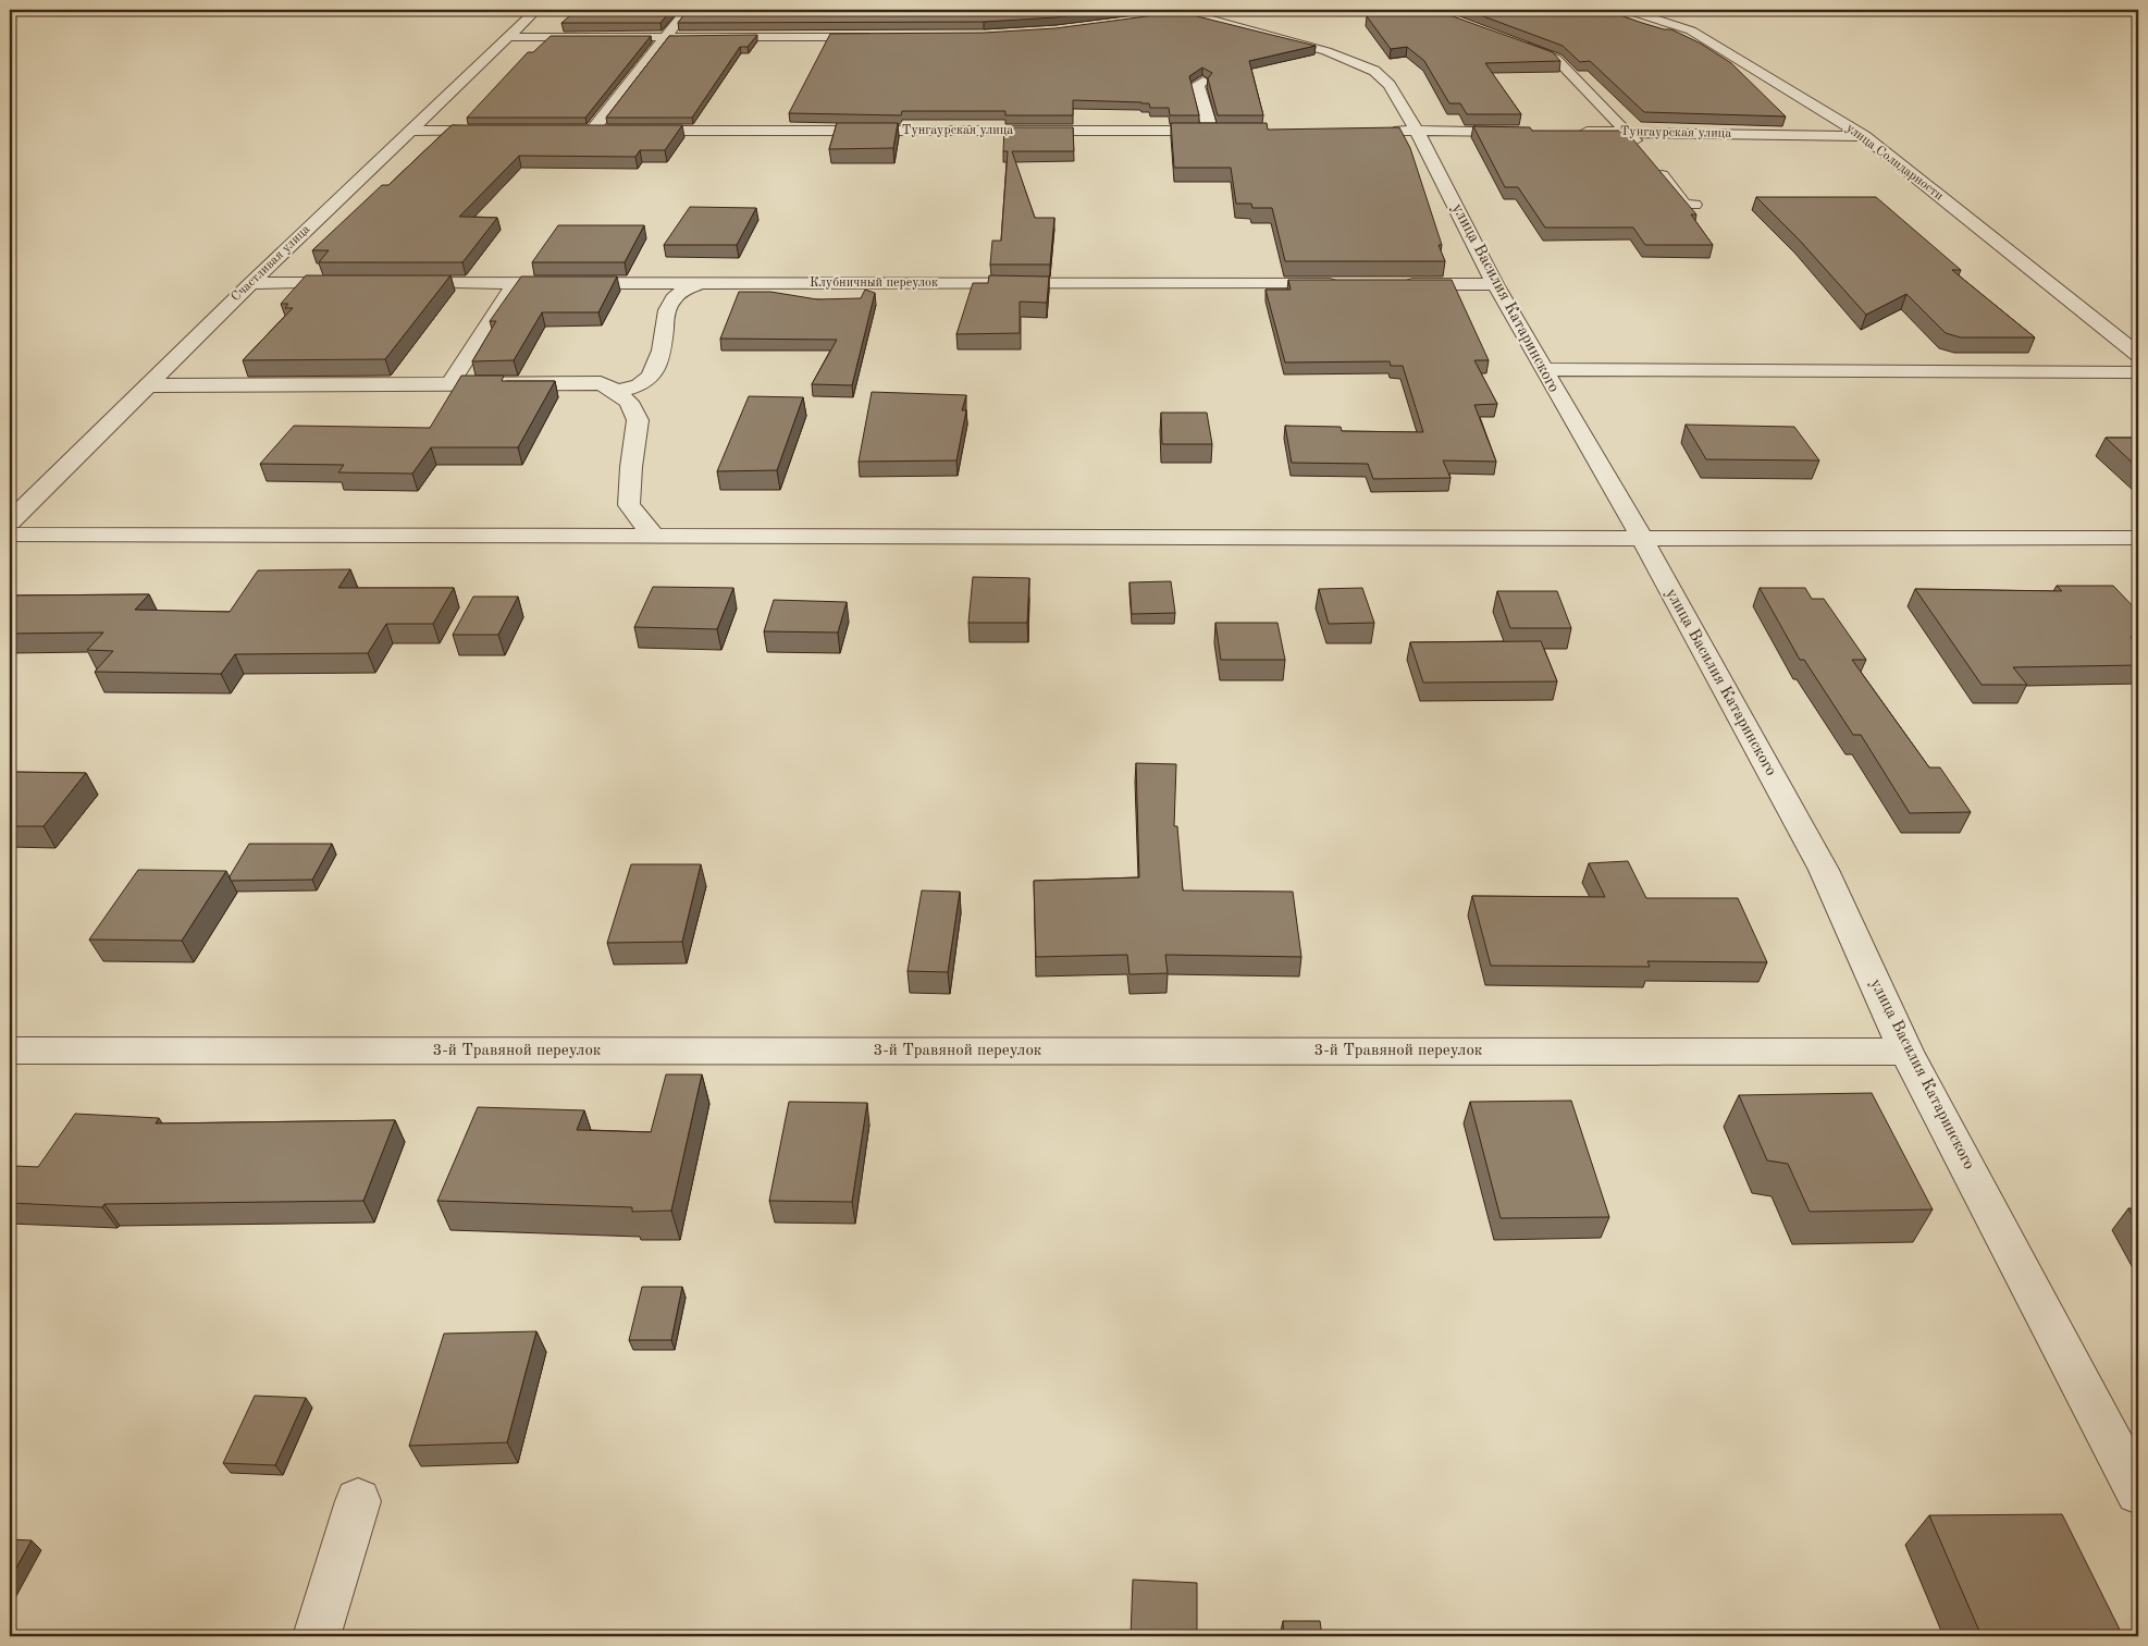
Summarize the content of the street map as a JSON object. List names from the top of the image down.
{
  "streets": {
    "street": [
      "Тунгаурская улица",
      "улица Солидарности",
      "Счастливая улица",
      "Клубничный переулок",
      "улица Василия Катаринского",
      "3-й Травяной переулок"
    ]
  },
  "crossings": [
    ["Тунгаурская улица", "улица Солидарности"],
    ["улица Василия Катаринского", "3-й Травяной переулок"]
  ]
}
